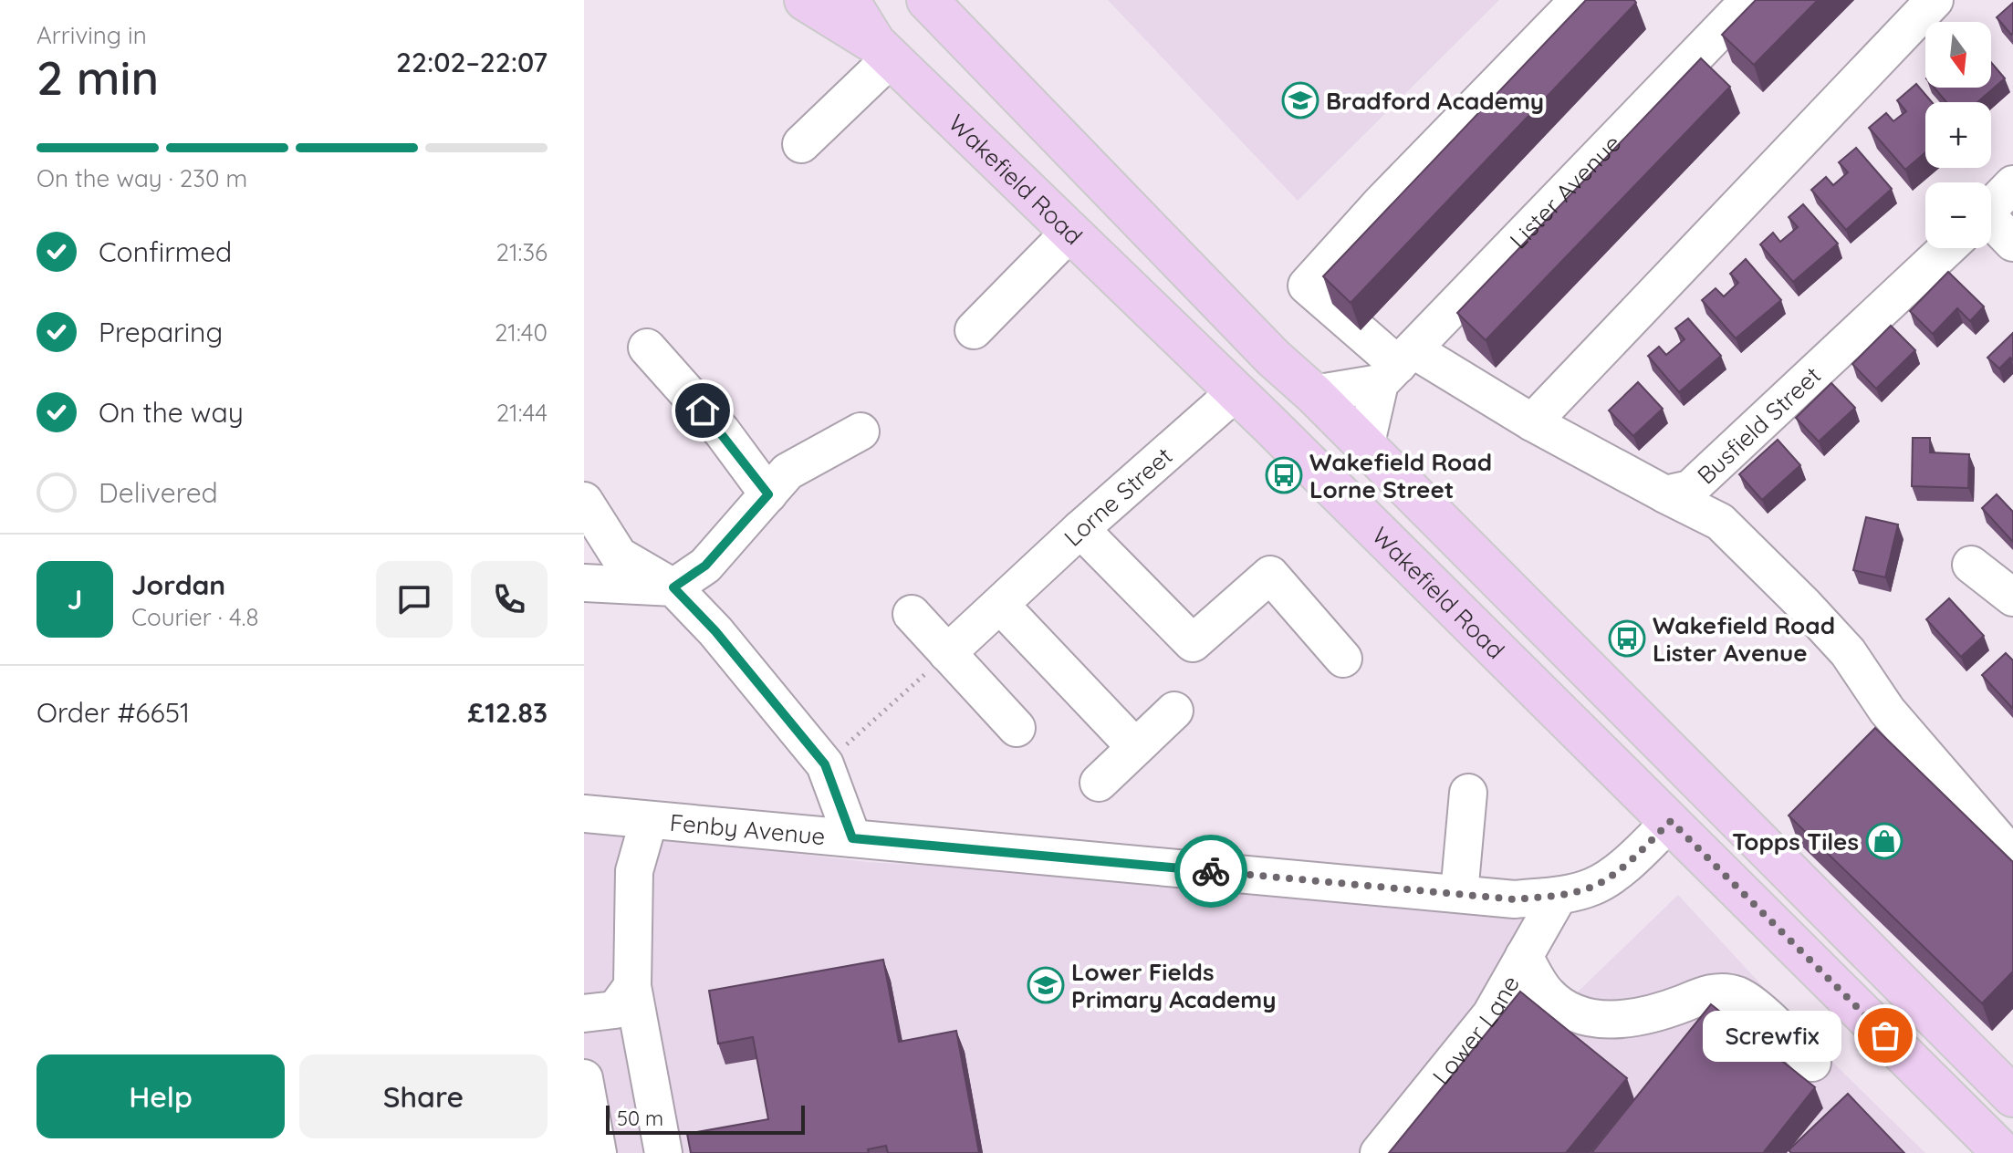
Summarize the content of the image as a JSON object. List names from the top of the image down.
{
  "streets": {
    "main road": ["Wakefield Road"],
    "street": [
      "Lister Avenue",
      "Busfield Street",
      "Lorne Street",
      "Fenby Avenue",
      "Lower Lane"
    ]
  },
  "crossings": [
    ["Wakefield Road", "Lorne Street"],
    ["Wakefield Road", "Fenby Avenue"],
    ["Fenby Avenue", "Lower Lane"]
  ],
  "places": {
    "school or university": ["Bradford Academy", "Lower Fields Primary Academy"],
    "bus stop": ["Wakefield Road Lorne Street", "Wakefield Road Lister Avenue"],
    "shop": ["Topps Tiles"],
    "other": ["Screwfix"]
  },
  "scale_bar": "50 m",
  "north": "bottom",
  "page": {
    "heading": ["2 min", "Arriving in", "22:02–22:07"],
    "panel": [
      "Jordan",
      "Courier · 4.8",
      "Order #6651",
      "£12.83"
    ],
    "map_buttons": ["+", "−"],
    "bar": "On the way · 230 m",
    "list": [
      ["Confirmed", "21:36"],
      ["Preparing", "21:40"],
      ["On the way", "21:44"],
      "Delivered"
    ],
    "round": "J",
    "bubble": "Screwfix",
    "buttons": ["Help", "Share"],
    "scale": "50 m"
  }
}
